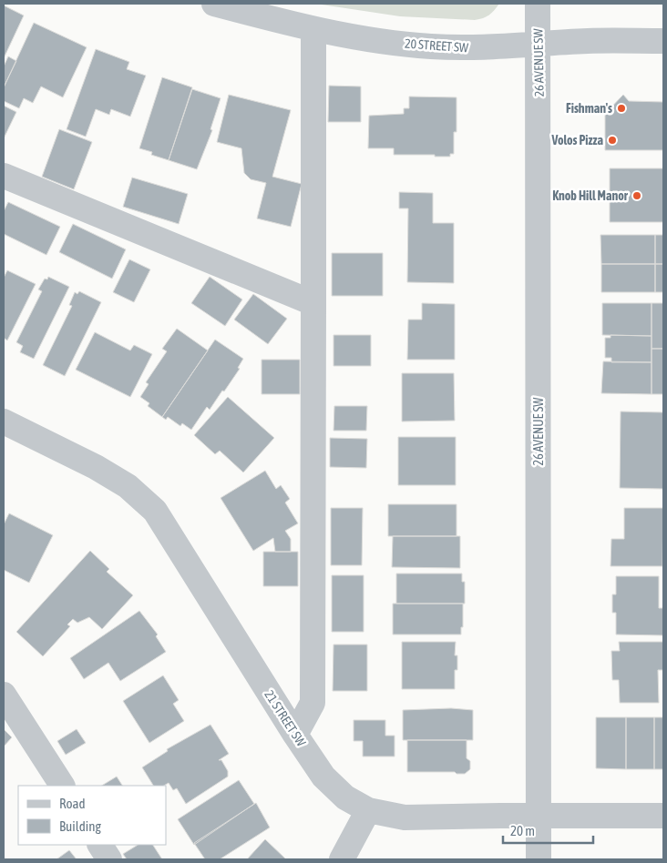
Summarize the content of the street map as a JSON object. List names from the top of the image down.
{
  "streets": {
    "street": ["20 STREET SW", "26 AVENUE SW", "21 STREET SW"]
  },
  "crossings": [
    ["20 STREET SW", "26 AVENUE SW"],
    ["26 AVENUE SW", "21 STREET SW"]
  ],
  "places": ["Fishman's", "Volos Pizza", "Knob Hill Manor"],
  "legend": ["Road", "Building"],
  "scale_bar": "20 m"
}
